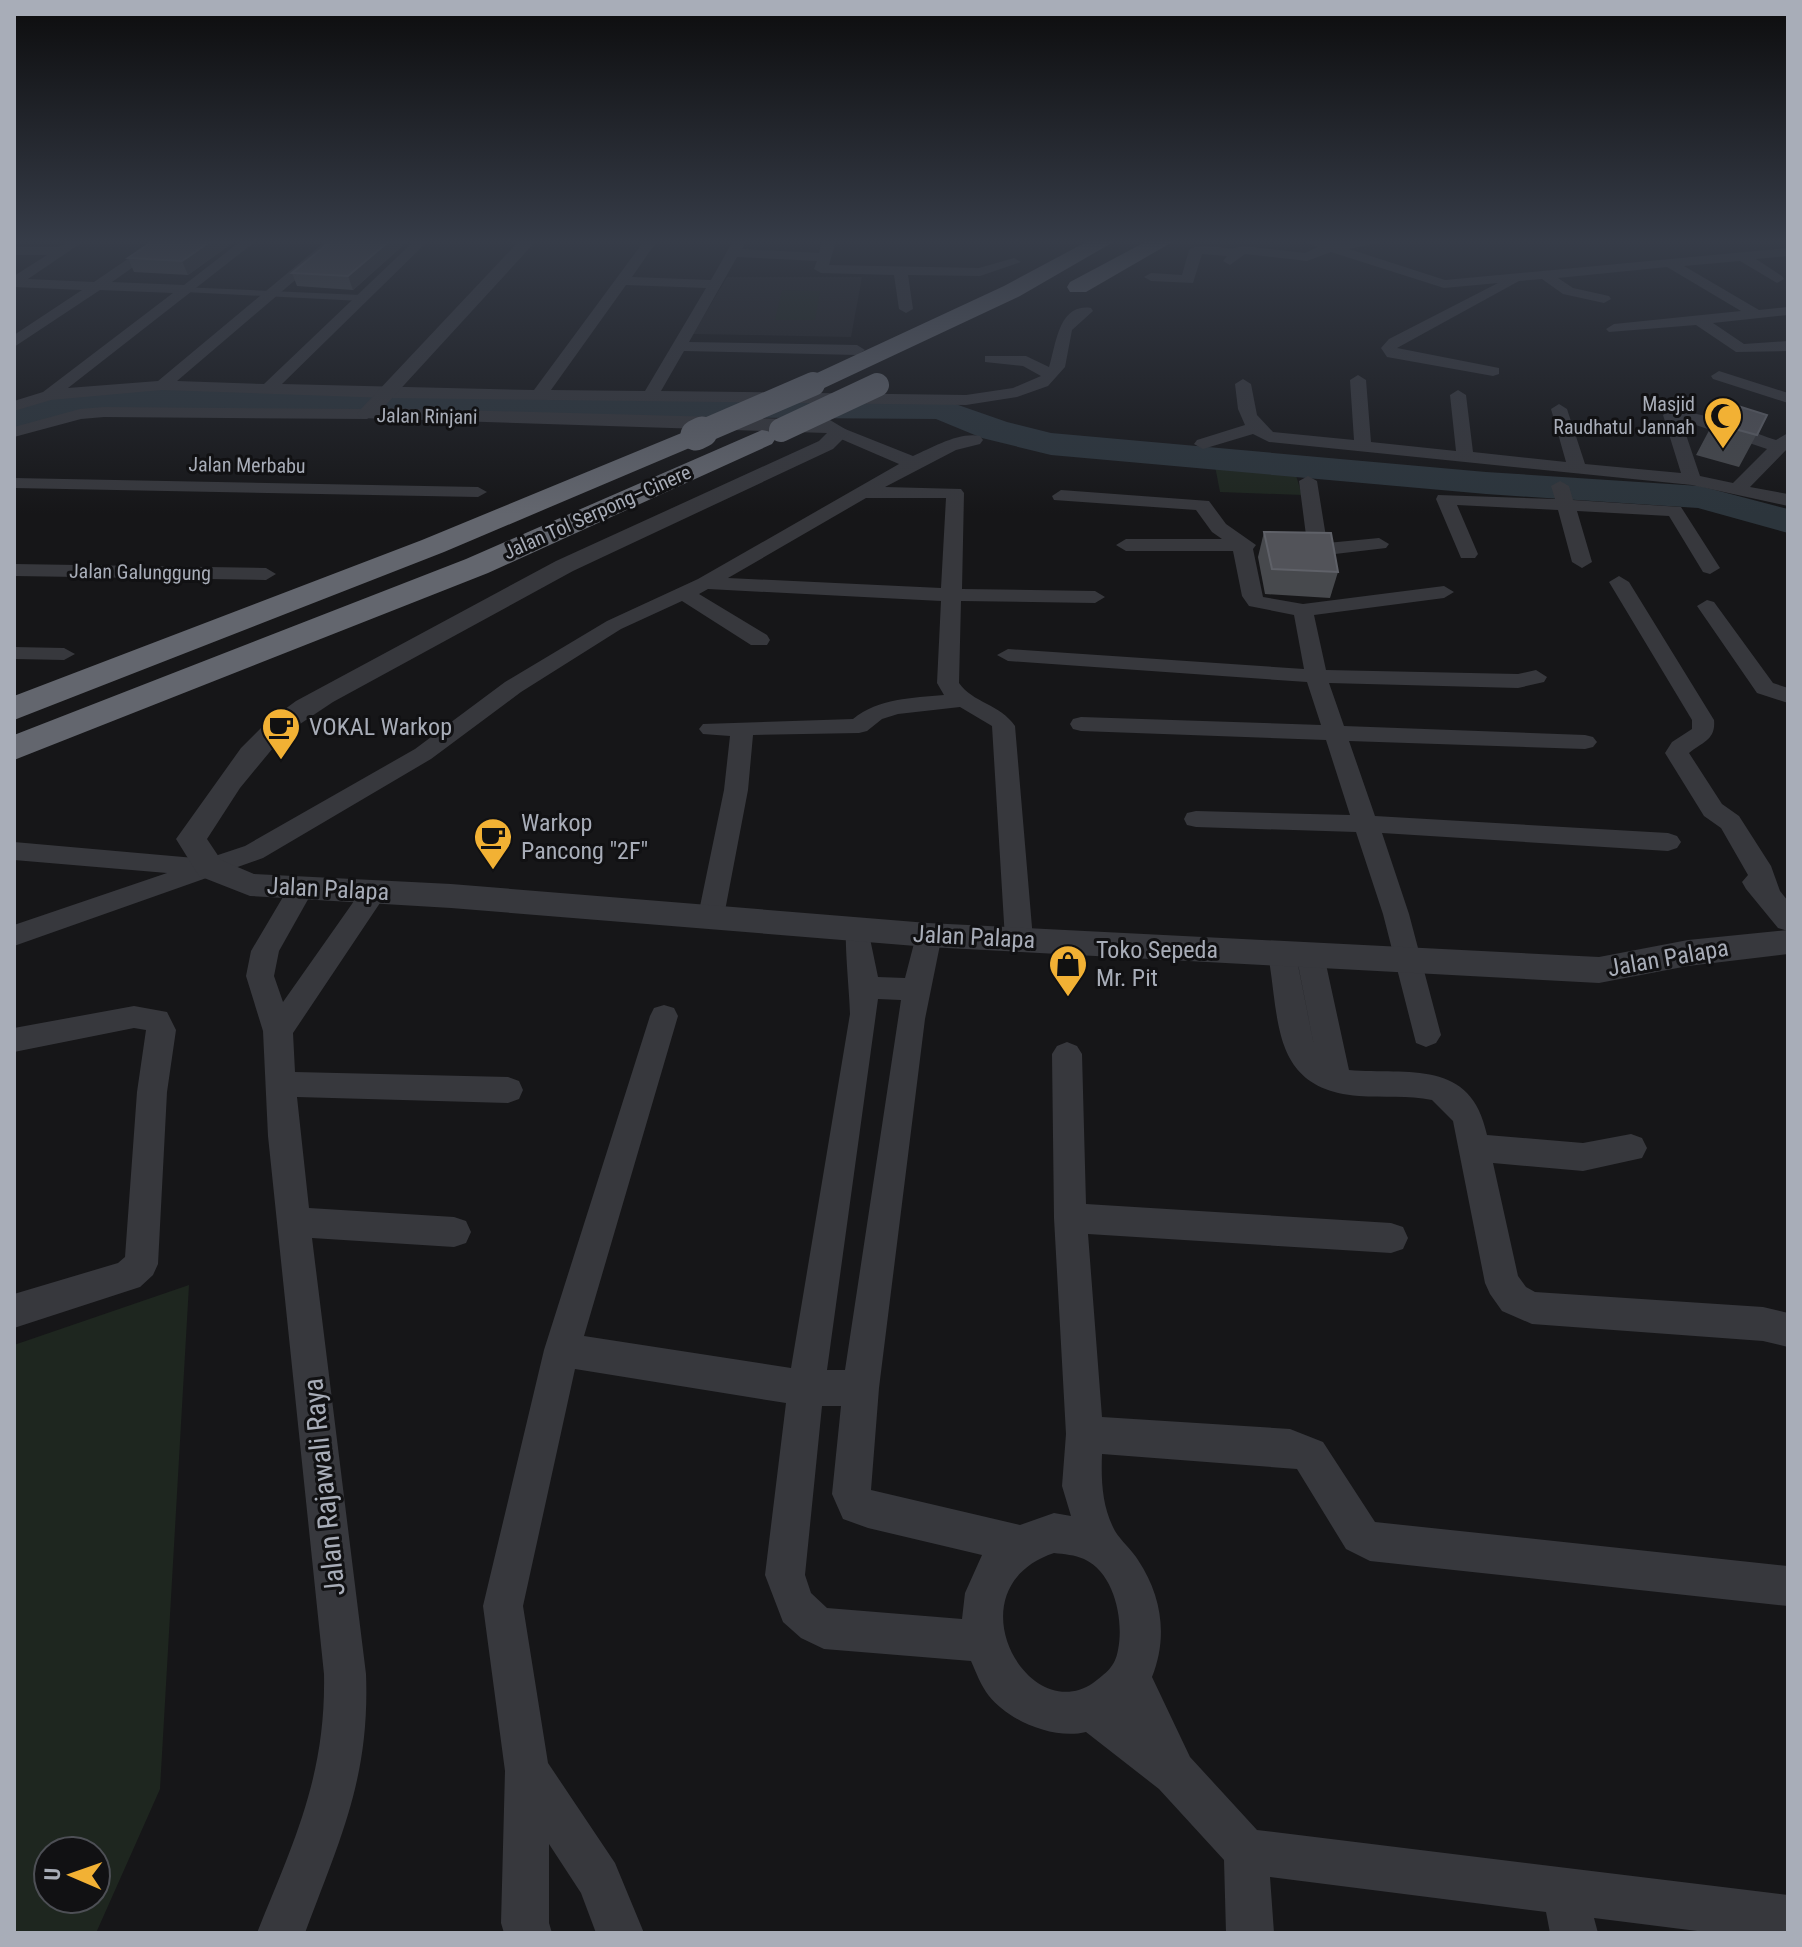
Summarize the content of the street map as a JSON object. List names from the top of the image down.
{
  "streets": {
    "highway": ["Jalan Tol Serpong–Cinere"],
    "street": [
      "Jalan Rinjani",
      "Jalan Merbabu",
      "Jalan Galunggung",
      "Jalan Palapa",
      "Jalan Rajawali Raya"
    ]
  },
  "crossings": [
    ["Jalan Palapa", "Jalan Rajawali Raya"]
  ],
  "places": {
    "mosque": ["Masjid Raudhatul Jannah"],
    "cafe": ["VOKAL Warkop", "Warkop Pancong \"2F\""],
    "shop": ["Toko Sepeda Mr. Pit"]
  },
  "north": "left"
}
